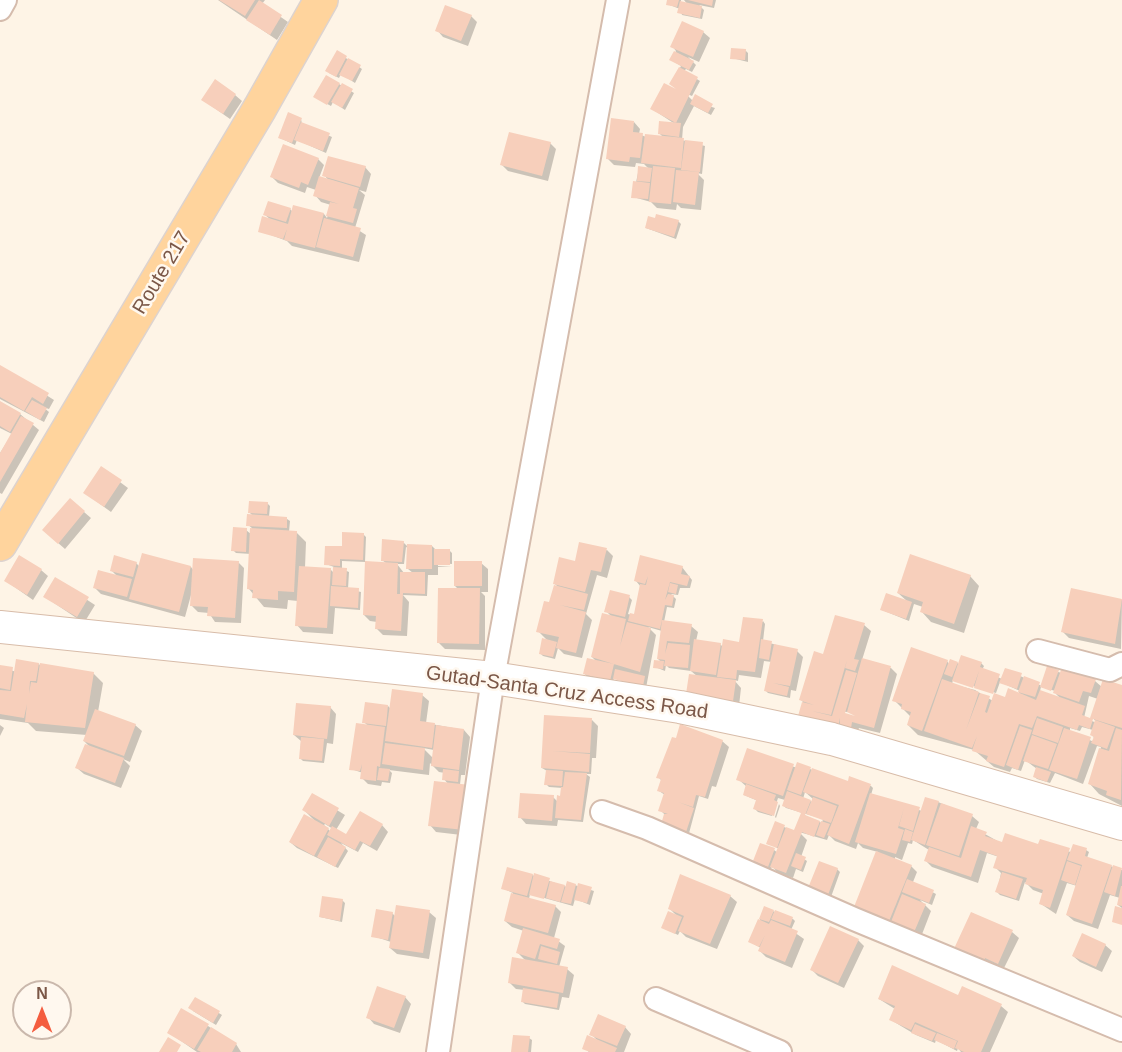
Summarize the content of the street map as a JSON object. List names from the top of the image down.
{
  "streets": {
    "main road": ["Route 217", "Gutad-Santa Cruz Access Road"]
  },
  "north": "top"
}
